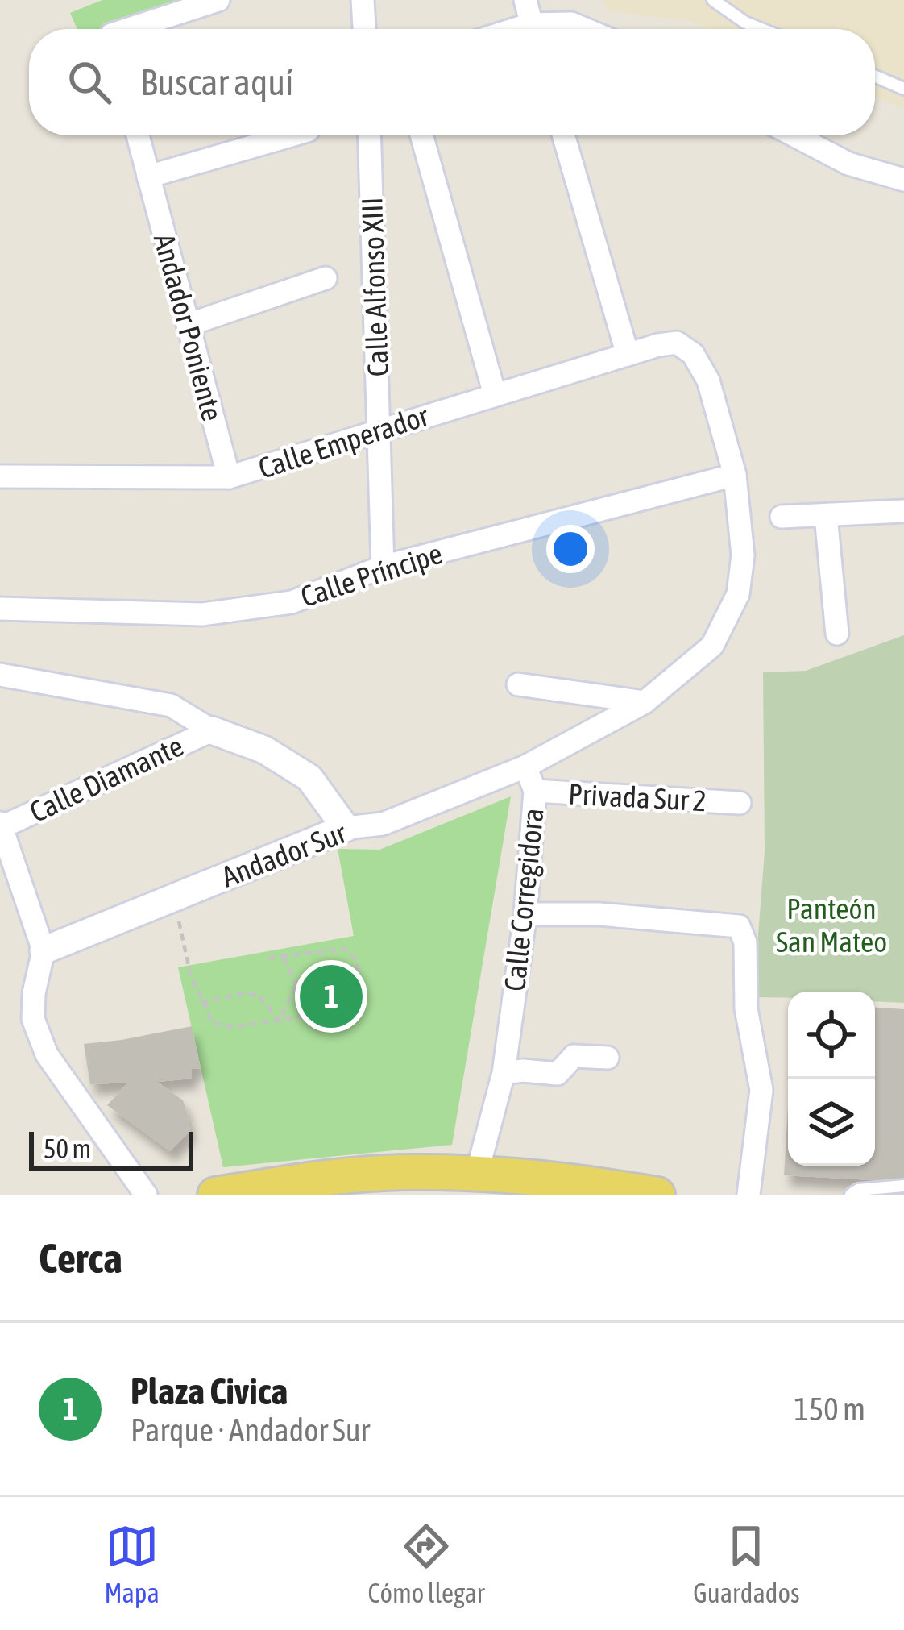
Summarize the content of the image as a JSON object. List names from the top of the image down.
{
  "streets": {
    "street": [
      "Calle Alfonso XIII",
      "Andador Poniente",
      "Calle Emperador",
      "Calle Príncipe",
      "Calle Diamante",
      "Privada Sur 2",
      "Andador Sur",
      "Calle Corregidora"
    ]
  },
  "crossings": [
    ["Calle Alfonso XIII", "Calle Emperador"],
    ["Calle Alfonso XIII", "Calle Príncipe"],
    ["Andador Poniente", "Calle Emperador"],
    ["Calle Emperador", "Calle Corregidora"],
    ["Calle Príncipe", "Calle Corregidora"],
    ["Privada Sur 2", "Calle Corregidora"],
    ["Andador Sur", "Calle Corregidora"]
  ],
  "parks": ["Panteón San Mateo"],
  "scale_bar": "50 m",
  "page": {
    "search": "Buscar aquí",
    "pins": "1",
    "scale": "50 m",
    "heading": "Cerca",
    "list": [
      {
        "mark": "1",
        "name": "Plaza Civica",
        "note": "Parque · Andador Sur",
        "value": "150 m"
      }
    ],
    "nav": ["Mapa", "Cómo llegar", "Guardados"]
  }
}
